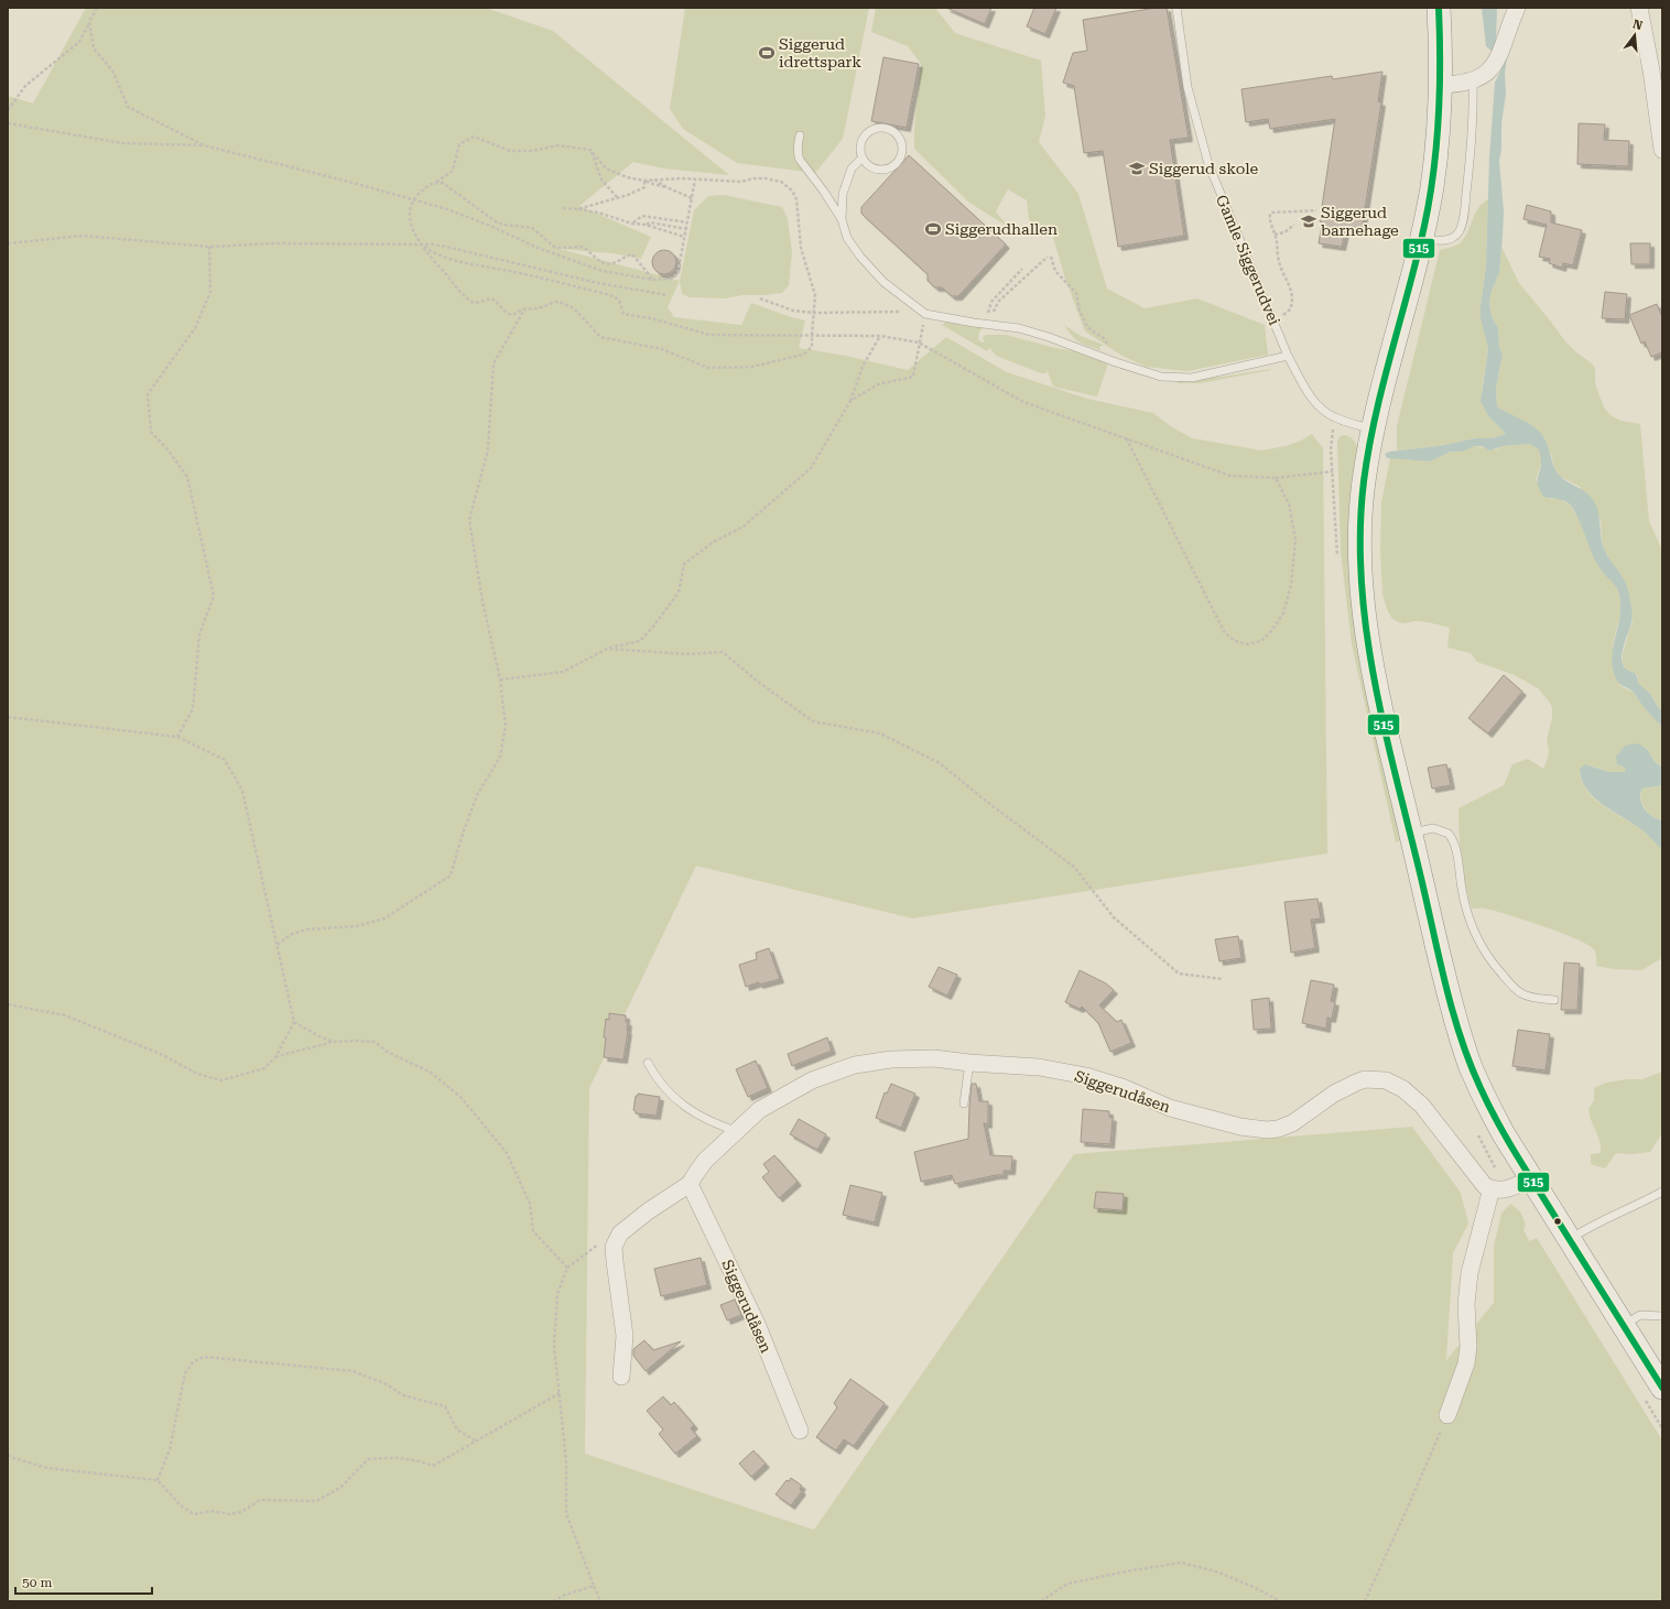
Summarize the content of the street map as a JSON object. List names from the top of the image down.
{
  "streets": {
    "street": ["Siggerudåsen"],
    "lane": ["Gamle Siggerudvei"]
  },
  "places": {
    "sports": ["Siggerud idrettspark", "Siggerudhallen"],
    "school or university": ["Siggerud skole", "Siggerud barnehage"]
  },
  "lines": ["transit line 515"],
  "scale_bar": "50 m",
  "north": "top"
}
